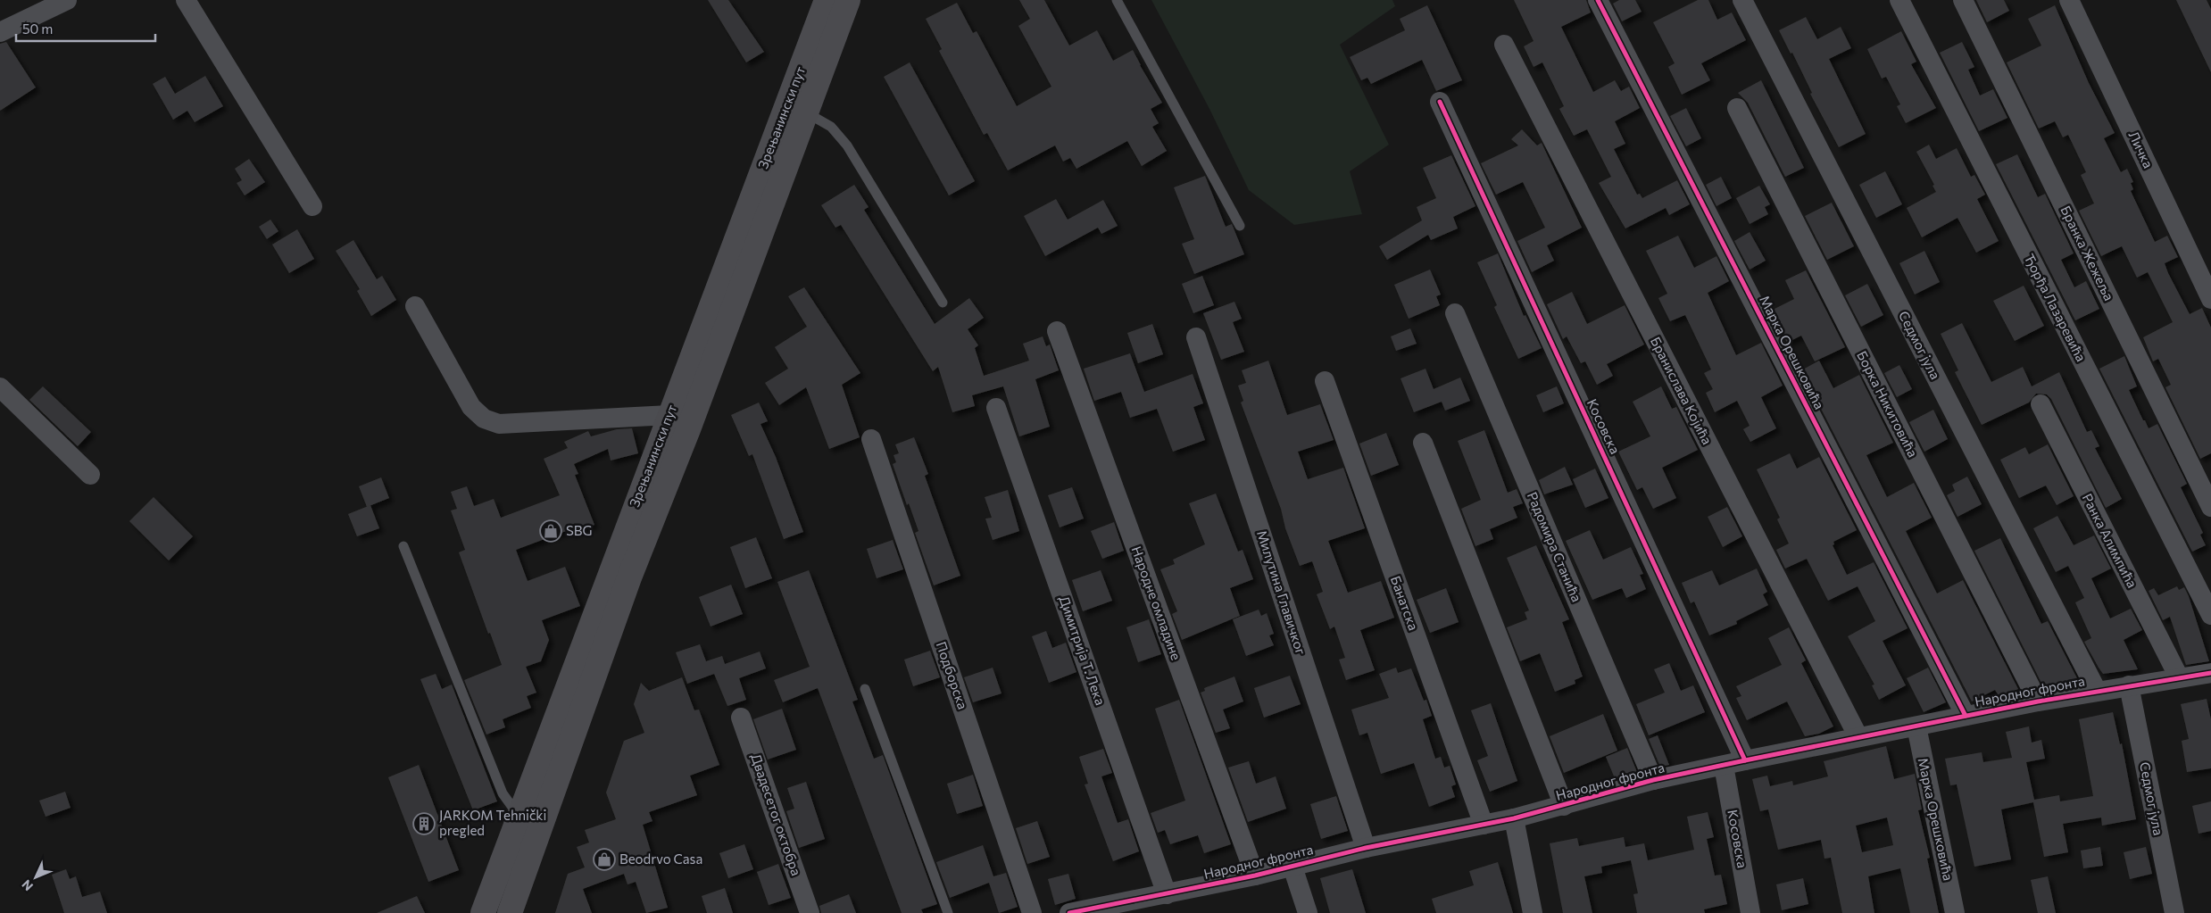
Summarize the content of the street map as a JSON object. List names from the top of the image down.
{
  "streets": {
    "main road": ["Зрењанински пут"],
    "street": [
      "Личка",
      "Бранка Жежеља",
      "Ђорђа Лазаревића",
      "Седмог јула",
      "Марка Орешковића",
      "Бранислава Којића",
      "Борка Никитовића",
      "Косовска",
      "Ранка Алимпића",
      "Радомира Станића",
      "Милутина Главичког",
      "Народне омладине",
      "Банатска",
      "Димитрија Т. Лека",
      "Подборска",
      "Народног фронта",
      "Двадесетог октобра"
    ]
  },
  "crossings": [
    ["Седмог јула", "Народног фронта"],
    ["Марка Орешковића", "Народног фронта"],
    ["Бранислава Којића", "Народног фронта"],
    ["Борка Никитовића", "Народног фронта"],
    ["Косовска", "Народног фронта"],
    ["Ранка Алимпића", "Народног фронта"],
    ["Радомира Станића", "Народног фронта"],
    ["Милутина Главичког", "Народног фронта"],
    ["Народне омладине", "Народног фронта"],
    ["Банатска", "Народног фронта"],
    ["Димитрија Т. Лека", "Народног фронта"]
  ],
  "places": {
    "shop": ["SBG", "Beodrvo Casa"],
    "building": ["JARKOM Tehnički pregled"]
  },
  "scale_bar": "50 m",
  "north": "bottom left"
}
